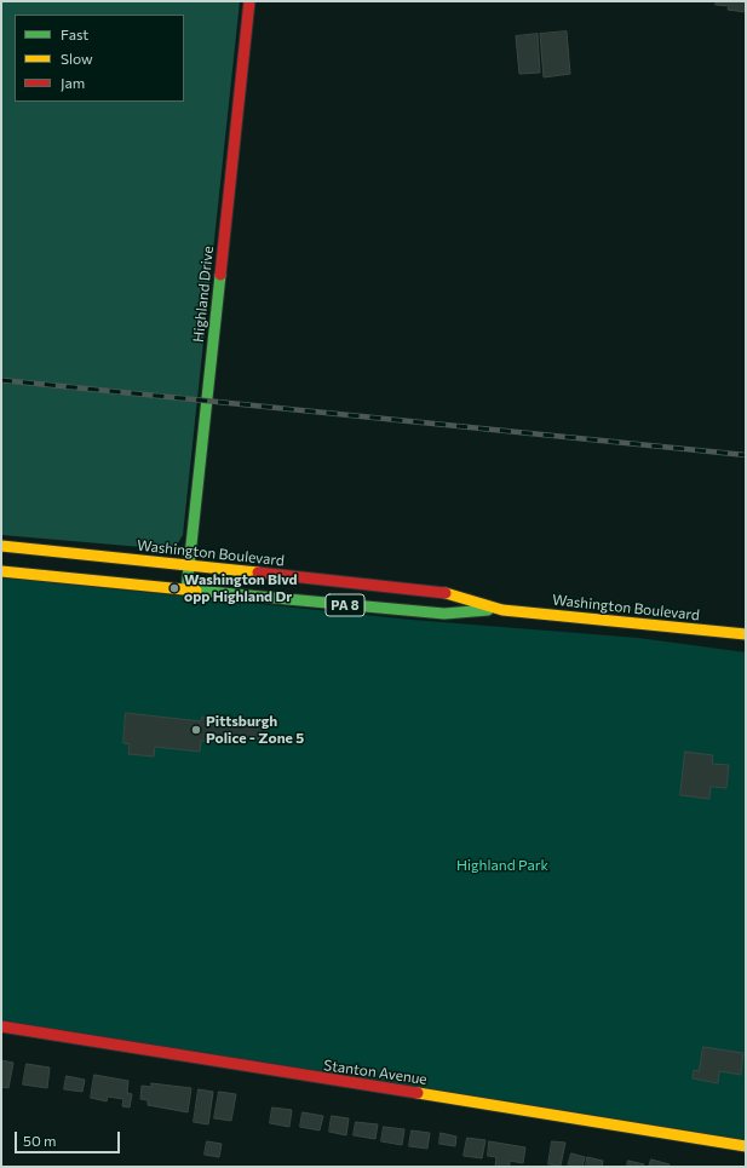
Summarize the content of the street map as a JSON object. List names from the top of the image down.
{
  "streets": {
    "main road": [
      "Highland Drive",
      "Washington Boulevard",
      "PA 8",
      "Stanton Avenue"
    ]
  },
  "crossings": [
    ["Highland Drive", "Washington Boulevard"]
  ],
  "parks": ["Highland Park"],
  "places": ["Washington Blvd opp Highland Dr", "Pittsburgh Police - Zone 5"],
  "legend": ["Fast", "Slow", "Jam"],
  "scale_bar": "50 m"
}
